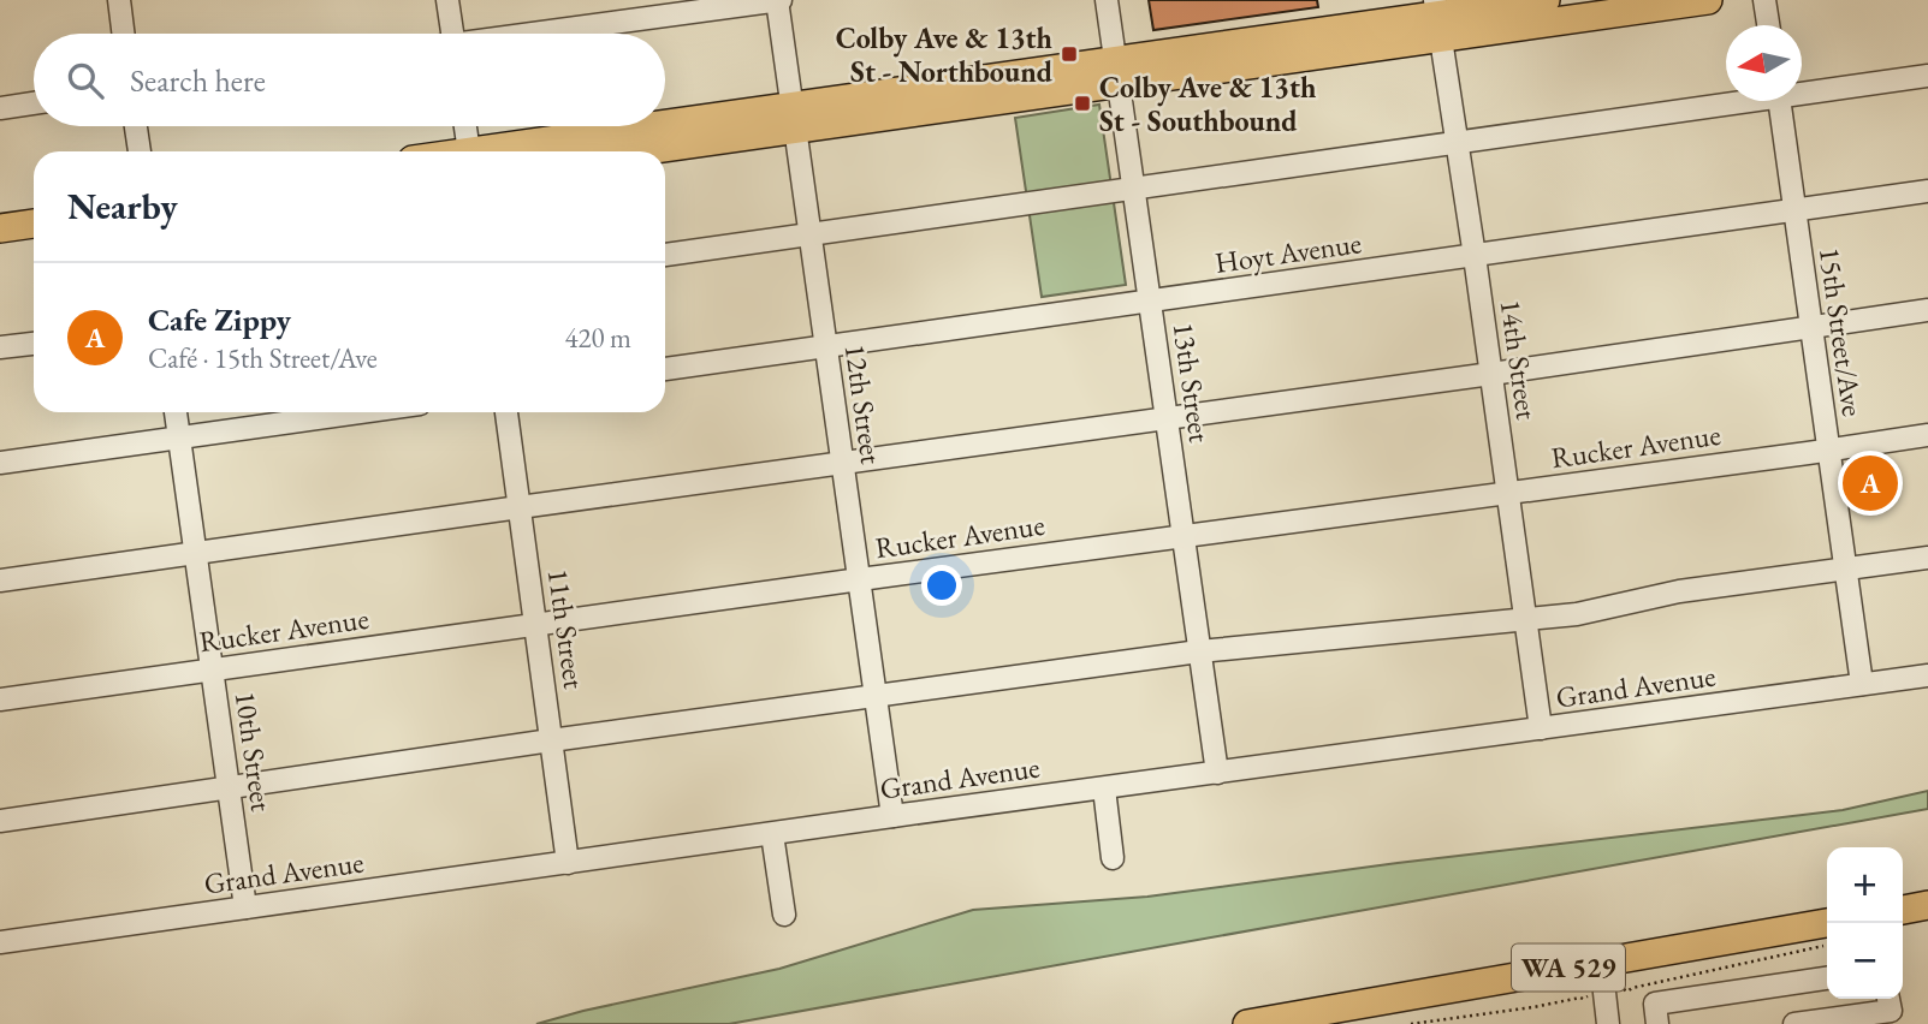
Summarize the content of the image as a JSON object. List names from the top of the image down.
{
  "streets": {
    "main road": ["WA 529"],
    "street": [
      "Hoyt Avenue",
      "15th Street/Ave",
      "14th Street",
      "13th Street",
      "12th Street",
      "Rucker Avenue",
      "11th Street",
      "Grand Avenue",
      "10th Street"
    ]
  },
  "crossings": [
    ["Hoyt Avenue", "15th Street/Ave"],
    ["Hoyt Avenue", "14th Street"],
    ["Hoyt Avenue", "13th Street"],
    ["Hoyt Avenue", "12th Street"],
    ["15th Street/Ave", "Rucker Avenue"],
    ["15th Street/Ave", "Grand Avenue"],
    ["14th Street", "Rucker Avenue"],
    ["14th Street", "Grand Avenue"],
    ["13th Street", "Rucker Avenue"],
    ["13th Street", "Grand Avenue"],
    ["12th Street", "Rucker Avenue"],
    ["12th Street", "Grand Avenue"],
    ["Rucker Avenue", "11th Street"],
    ["Rucker Avenue", "10th Street"],
    ["11th Street", "Grand Avenue"],
    ["Grand Avenue", "10th Street"]
  ],
  "places": {
    "transit": ["Colby Ave & 13th St - Northbound", "Colby Ave & 13th St - Southbound"]
  },
  "north": "left",
  "page": {
    "search": "Search here",
    "heading": "Nearby",
    "list": [
      {
        "mark": "A",
        "name": "Cafe Zippy",
        "note": "Café · 15th Street/Ave",
        "value": "420 m"
      }
    ],
    "pins": "A",
    "map_buttons": ["+", "−"]
  }
}
